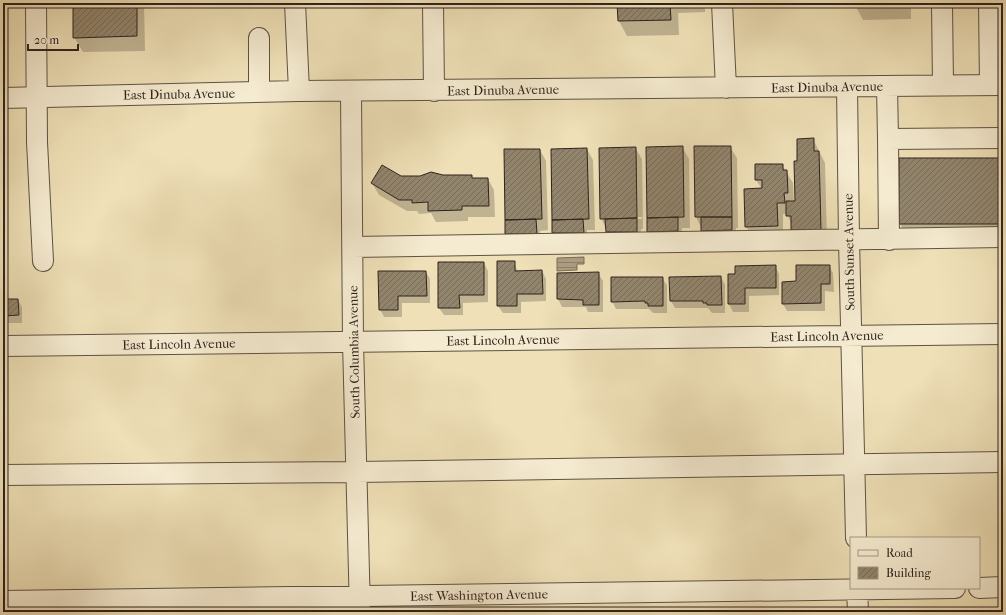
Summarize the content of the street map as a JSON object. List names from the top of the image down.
{
  "streets": {
    "street": [
      "East Dinuba Avenue",
      "South Sunset Avenue",
      "East Lincoln Avenue",
      "South Columbia Avenue",
      "East Washington Avenue"
    ]
  },
  "crossings": [
    ["East Dinuba Avenue", "South Sunset Avenue"],
    ["East Dinuba Avenue", "South Columbia Avenue"],
    ["South Sunset Avenue", "East Lincoln Avenue"],
    ["East Lincoln Avenue", "South Columbia Avenue"],
    ["South Columbia Avenue", "East Washington Avenue"]
  ],
  "legend": ["Road", "Building"],
  "scale_bar": "20 m"
}
